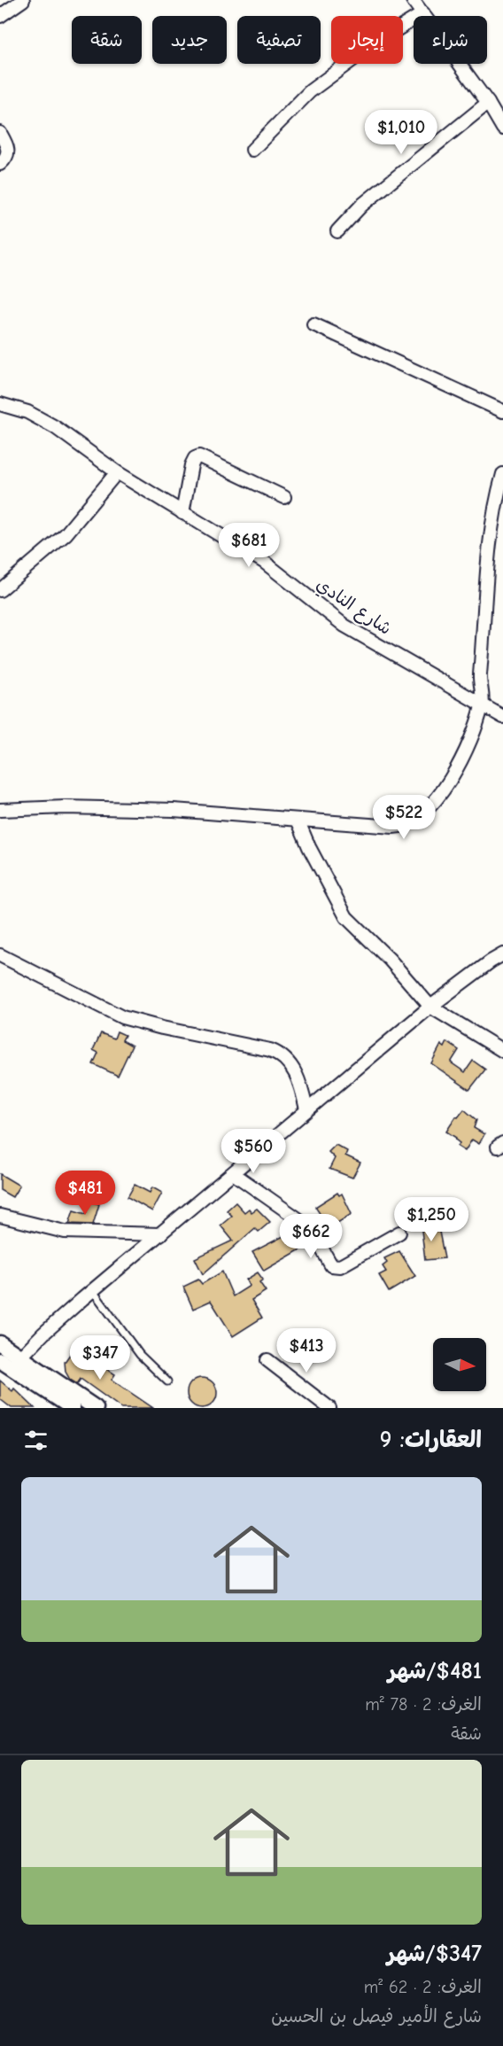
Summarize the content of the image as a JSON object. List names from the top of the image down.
{
  "streets": {
    "street": ["شارع النادي"]
  },
  "north": "right",
  "page": {
    "chip": [
      "شراء",
      "إيجار",
      "تصفية",
      "جديد",
      "شقة"
    ],
    "price": [
      "$1,010",
      "$681",
      "$522",
      "$560",
      "$481",
      "$1,250",
      "$662",
      "$413",
      "$347"
    ],
    "heading": "العقارات: 9",
    "list": [
      {
        "name": "$481/شهر",
        "note": "الغرف: 2 · 78 m² · شقة"
      },
      {
        "name": "$347/شهر",
        "note": "الغرف: 2 · 62 m² · شارع الأمير فيصل بن الحسين"
      }
    ]
  }
}
